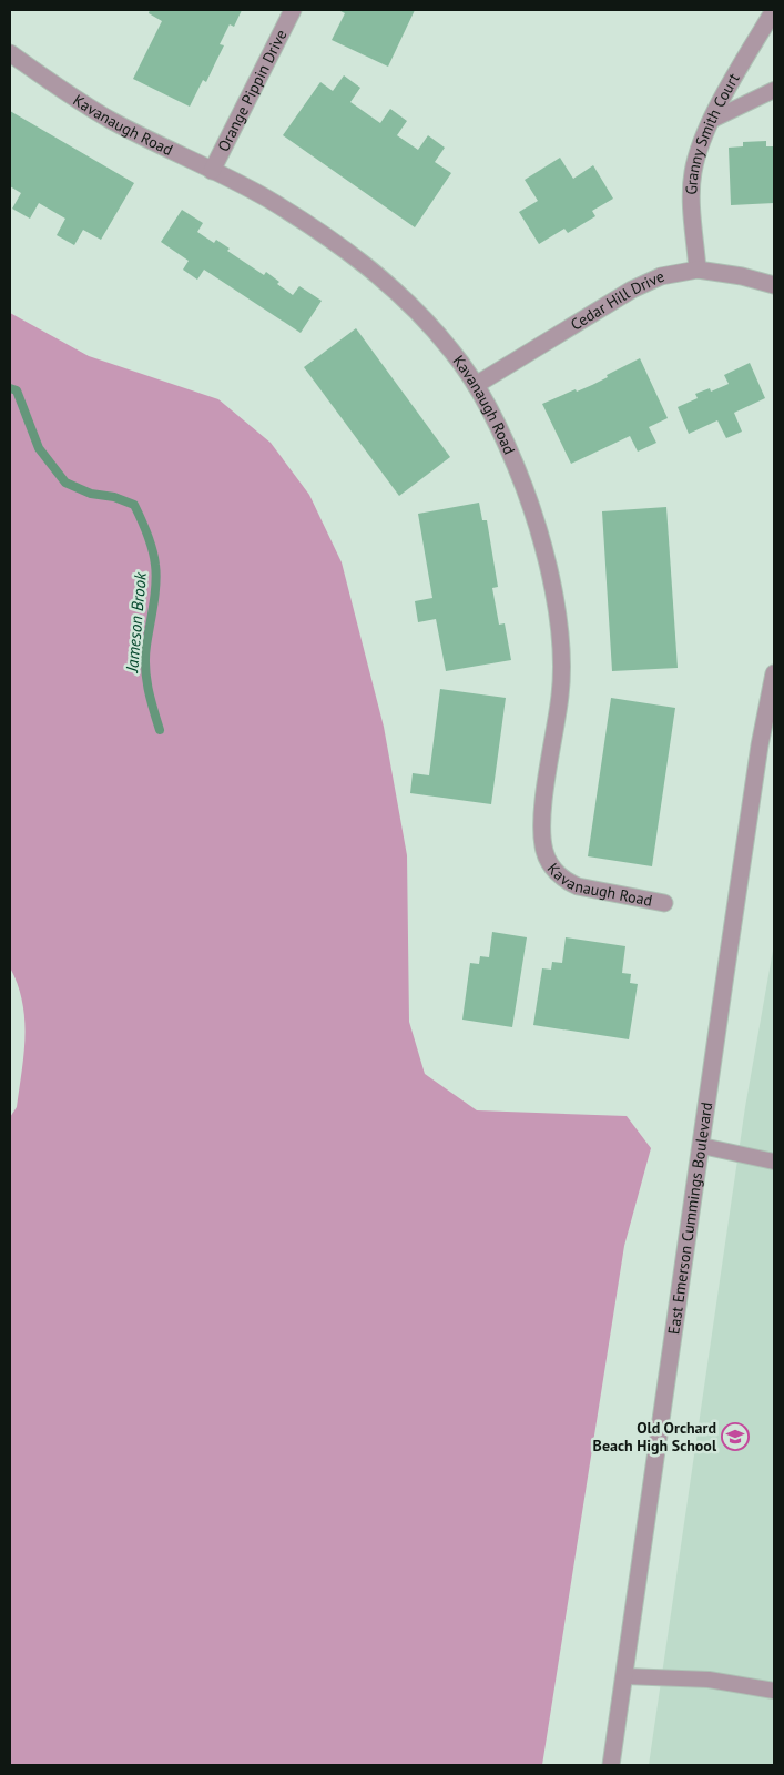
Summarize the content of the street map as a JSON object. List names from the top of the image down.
{
  "streets": {
    "street": [
      "Orange Pippin Drive",
      "Kavanaugh Road",
      "Granny Smith Court",
      "Cedar Hill Drive",
      "East Emerson Cummings Boulevard"
    ]
  },
  "crossings": [
    ["Orange Pippin Drive", "Kavanaugh Road"],
    ["Kavanaugh Road", "Cedar Hill Drive"],
    ["Granny Smith Court", "Cedar Hill Drive"]
  ],
  "water": ["Jameson Brook"],
  "places": {
    "school or university": ["Old Orchard Beach High School"]
  }
}
